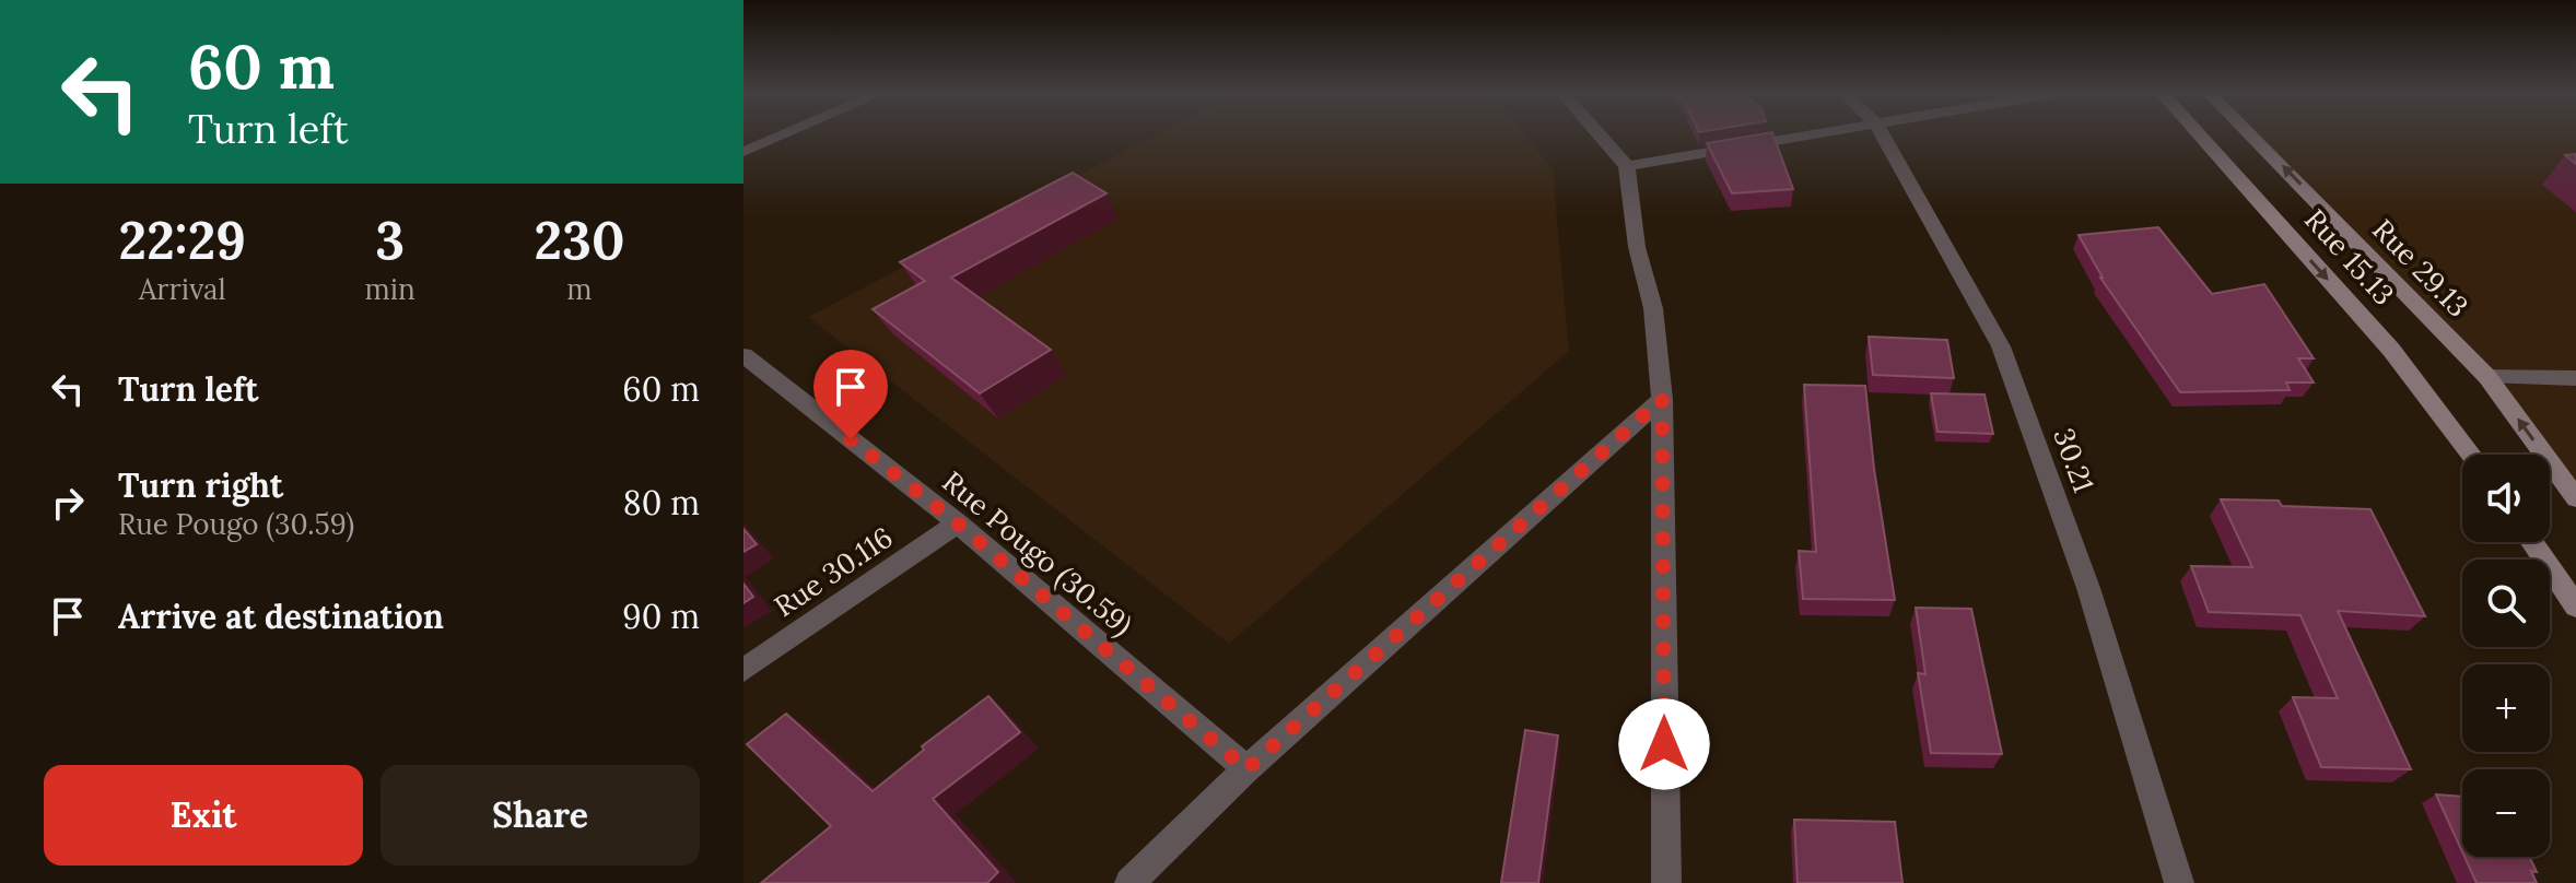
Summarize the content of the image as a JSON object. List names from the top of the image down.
{
  "streets": {
    "main road": ["Rue 15.13", "Rue 29.13"],
    "street": ["30.21", "Rue Pougo (30.59)", "Rue 30.116"]
  },
  "crossings": [
    ["Rue Pougo (30.59)", "Rue 30.116"]
  ],
  "one_way": ["Rue 15.13", "Rue 29.13"],
  "page": {
    "turn": ["60 m", "Turn left"],
    "eta": [
      "22:29",
      "Arrival",
      "3",
      "min",
      "230",
      "m"
    ],
    "list": [
      {
        "name": "Turn left",
        "value": "60 m"
      },
      {
        "name": "Turn right",
        "note": "Rue Pougo (30.59)",
        "value": "80 m"
      },
      {
        "name": "Arrive at destination",
        "value": "90 m"
      }
    ],
    "map_buttons": ["+", "−"],
    "buttons": ["Exit", "Share"]
  }
}
